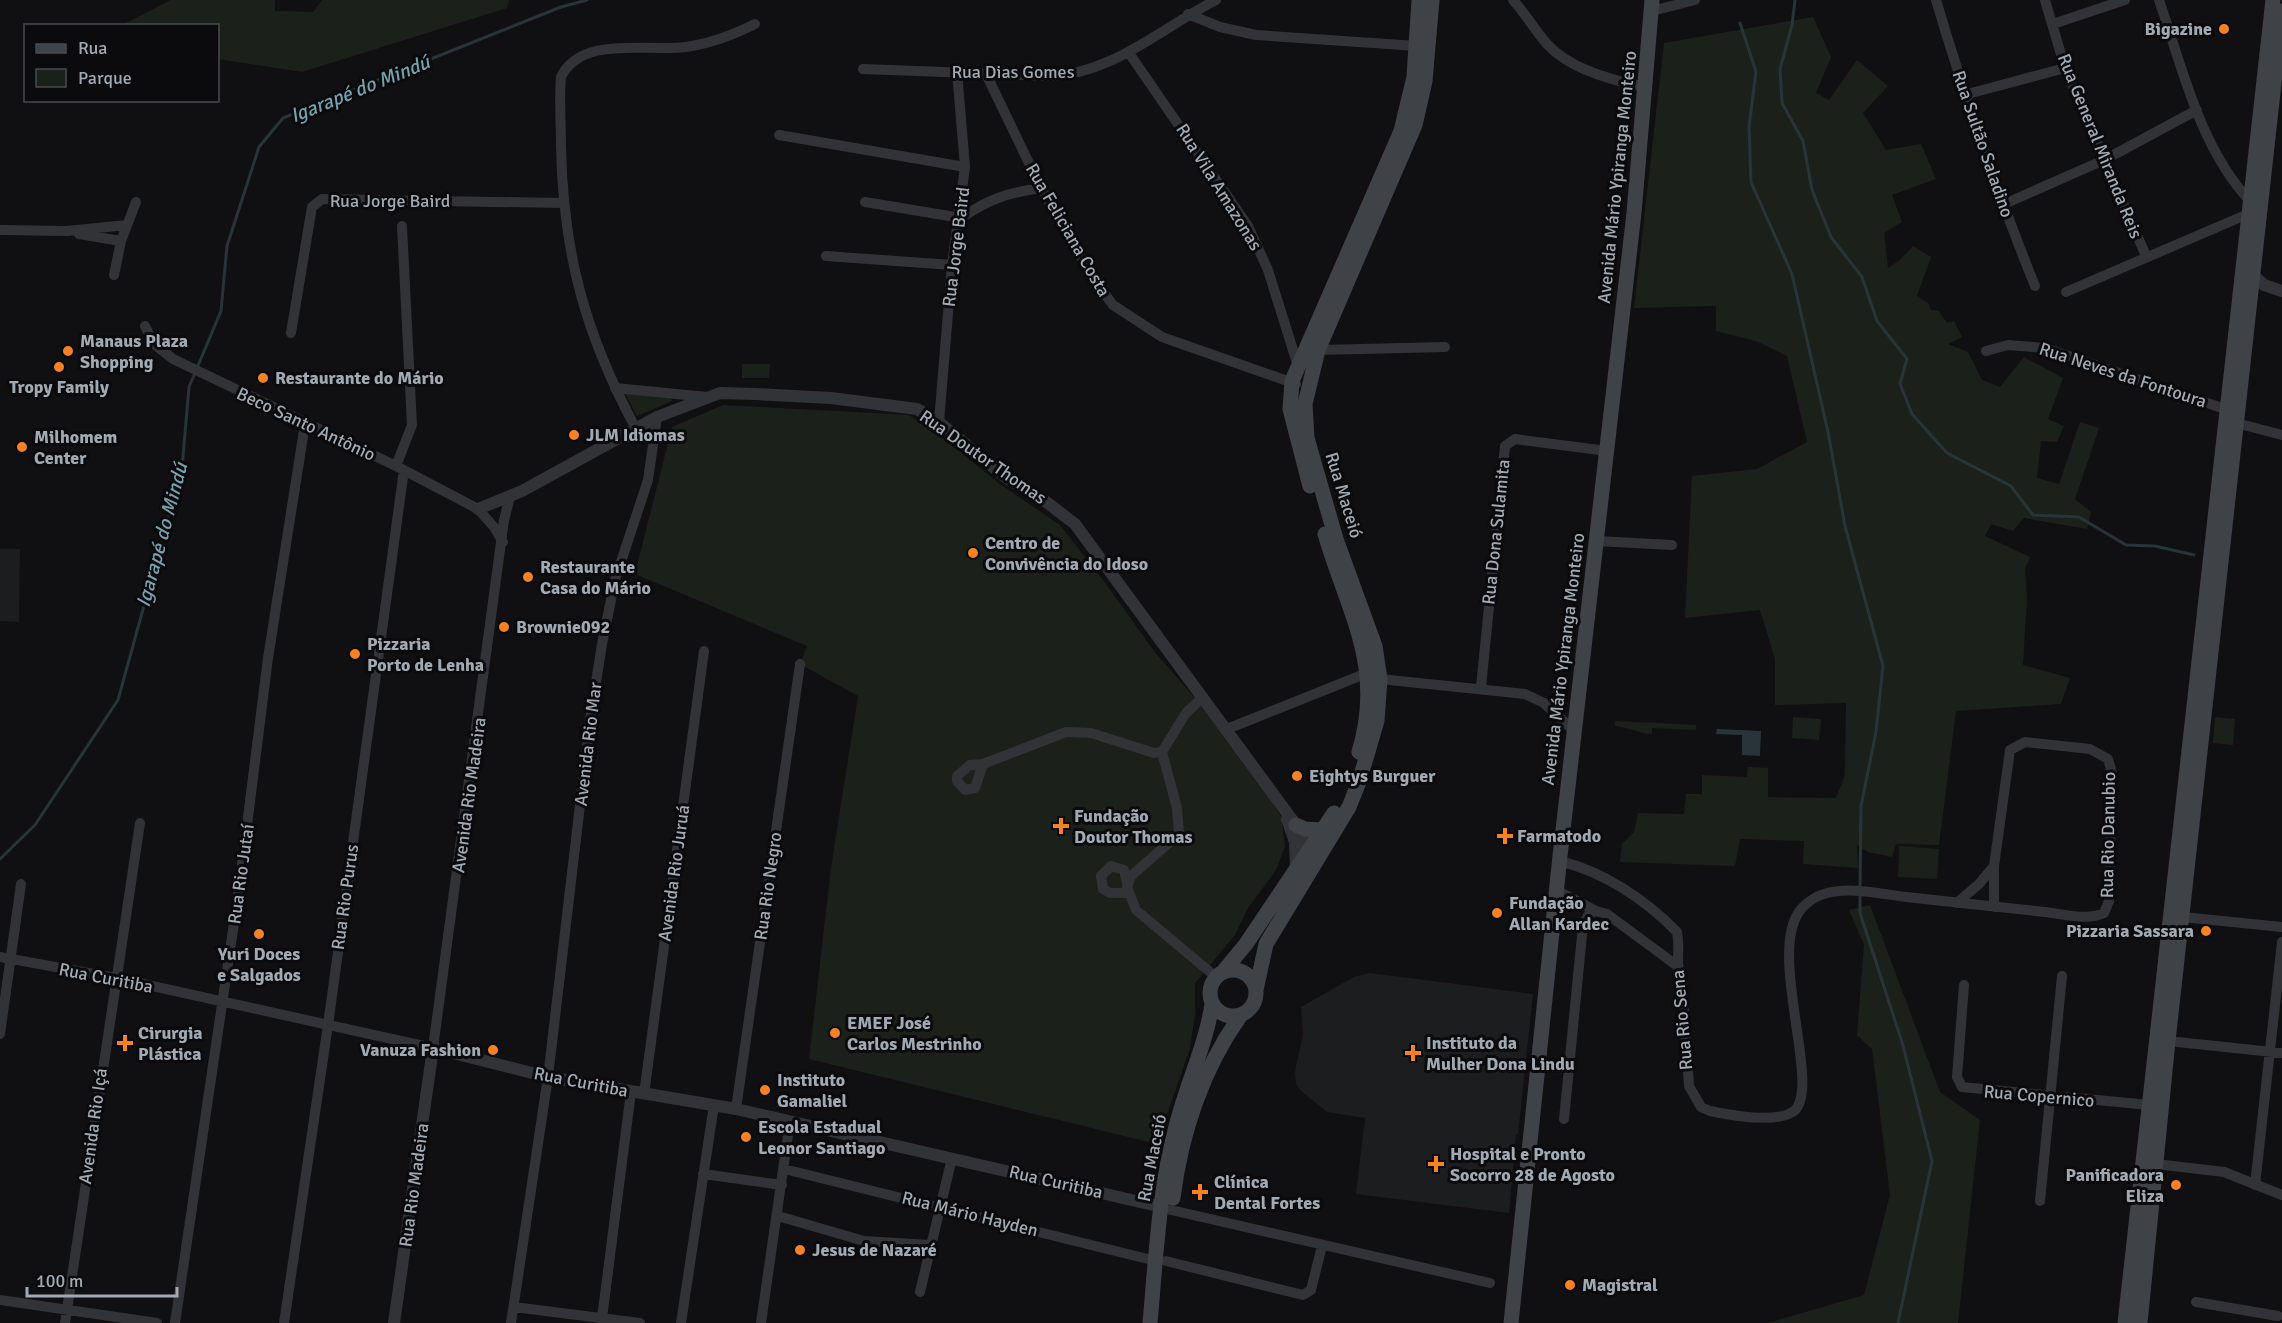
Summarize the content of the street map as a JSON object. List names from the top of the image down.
{
  "streets": {
    "main road": ["Avenida Mário Ypiranga Monteiro", "Rua Maceió"],
    "street": [
      "Rua Dias Gomes",
      "Rua Sultão Saladino",
      "Rua General Miranda Reis",
      "Rua Vila Amazonas",
      "Rua Jorge Baird",
      "Rua Feliciana Costa",
      "Rua Neves da Fontoura",
      "Beco Santo Antônio",
      "Rua Doutor Thomas",
      "Rua Dona Sulamita",
      "Avenida Rio Mar",
      "Avenida Rio Madeira",
      "Rua Rio Danubio",
      "Avenida Rio Juruá",
      "Rua Rio Jutaí",
      "Rua Rio Negro",
      "Rua Rio Purus",
      "Rua Curitiba",
      "Rua Rio Sena",
      "Rua Copernico",
      "Avenida Rio Içá",
      "Rua Rio Madeira",
      "Rua Mário Hayden"
    ]
  },
  "crossings": [
    ["Rua Dias Gomes", "Rua Vila Amazonas"],
    ["Rua Dias Gomes", "Rua Jorge Baird"],
    ["Rua Dias Gomes", "Rua Feliciana Costa"],
    ["Avenida Mário Ypiranga Monteiro", "Rua Dona Sulamita"],
    ["Avenida Mário Ypiranga Monteiro", "Rua Rio Sena"],
    ["Rua Vila Amazonas", "Rua Maceió"],
    ["Rua Jorge Baird", "Rua Doutor Thomas"],
    ["Rua Feliciana Costa", "Rua Maceió"],
    ["Beco Santo Antônio", "Rua Doutor Thomas"],
    ["Beco Santo Antônio", "Rua Rio Jutaí"],
    ["Beco Santo Antônio", "Rua Rio Purus"],
    ["Rua Doutor Thomas", "Rua Maceió"],
    ["Rua Doutor Thomas", "Avenida Rio Mar"],
    ["Rua Doutor Thomas", "Avenida Rio Madeira"],
    ["Rua Maceió", "Rua Curitiba"],
    ["Rua Maceió", "Rua Mário Hayden"],
    ["Avenida Rio Mar", "Rua Curitiba"],
    ["Avenida Rio Madeira", "Rua Curitiba"],
    ["Avenida Rio Madeira", "Rua Rio Madeira"],
    ["Rua Rio Danubio", "Rua Rio Sena"],
    ["Avenida Rio Juruá", "Rua Curitiba"],
    ["Rua Rio Jutaí", "Rua Curitiba"],
    ["Rua Rio Negro", "Rua Curitiba"],
    ["Rua Rio Purus", "Rua Curitiba"],
    ["Rua Curitiba", "Avenida Rio Içá"],
    ["Rua Curitiba", "Rua Rio Madeira"],
    ["Rua Curitiba", "Rua Mário Hayden"]
  ],
  "water": ["Igarapé do Mindú"],
  "places": {
    "other": [
      "Bigazine",
      "Manaus Plaza Shopping",
      "Tropy Family",
      "Restaurante do Mário",
      "JLM Idiomas",
      "Milhomem Center",
      "Centro de Convivência do Idoso",
      "Restaurante Casa do Mário",
      "Brownie092",
      "Pizzaria Porto de Lenha",
      "Eightys Burguer",
      "Fundação Allan Kardec",
      "Pizzaria Sassara",
      "Yuri Doces e Salgados",
      "EMEF José Carlos Mestrinho",
      "Vanuza Fashion",
      "Instituto Gamaliel",
      "Escola Estadual Leonor Santiago",
      "Panificadora Eliza",
      "Jesus de Nazaré",
      "Magistral"
    ],
    "health": [
      "Fundação Doutor Thomas",
      "Farmatodo",
      "Cirurgia Plástica",
      "Instituto da Mulher Dona Lindu",
      "Hospital e Pronto Socorro 28 de Agosto",
      "Clínica Dental Fortes"
    ]
  },
  "legend": ["Rua", "Parque"],
  "scale_bar": "100 m"
}
